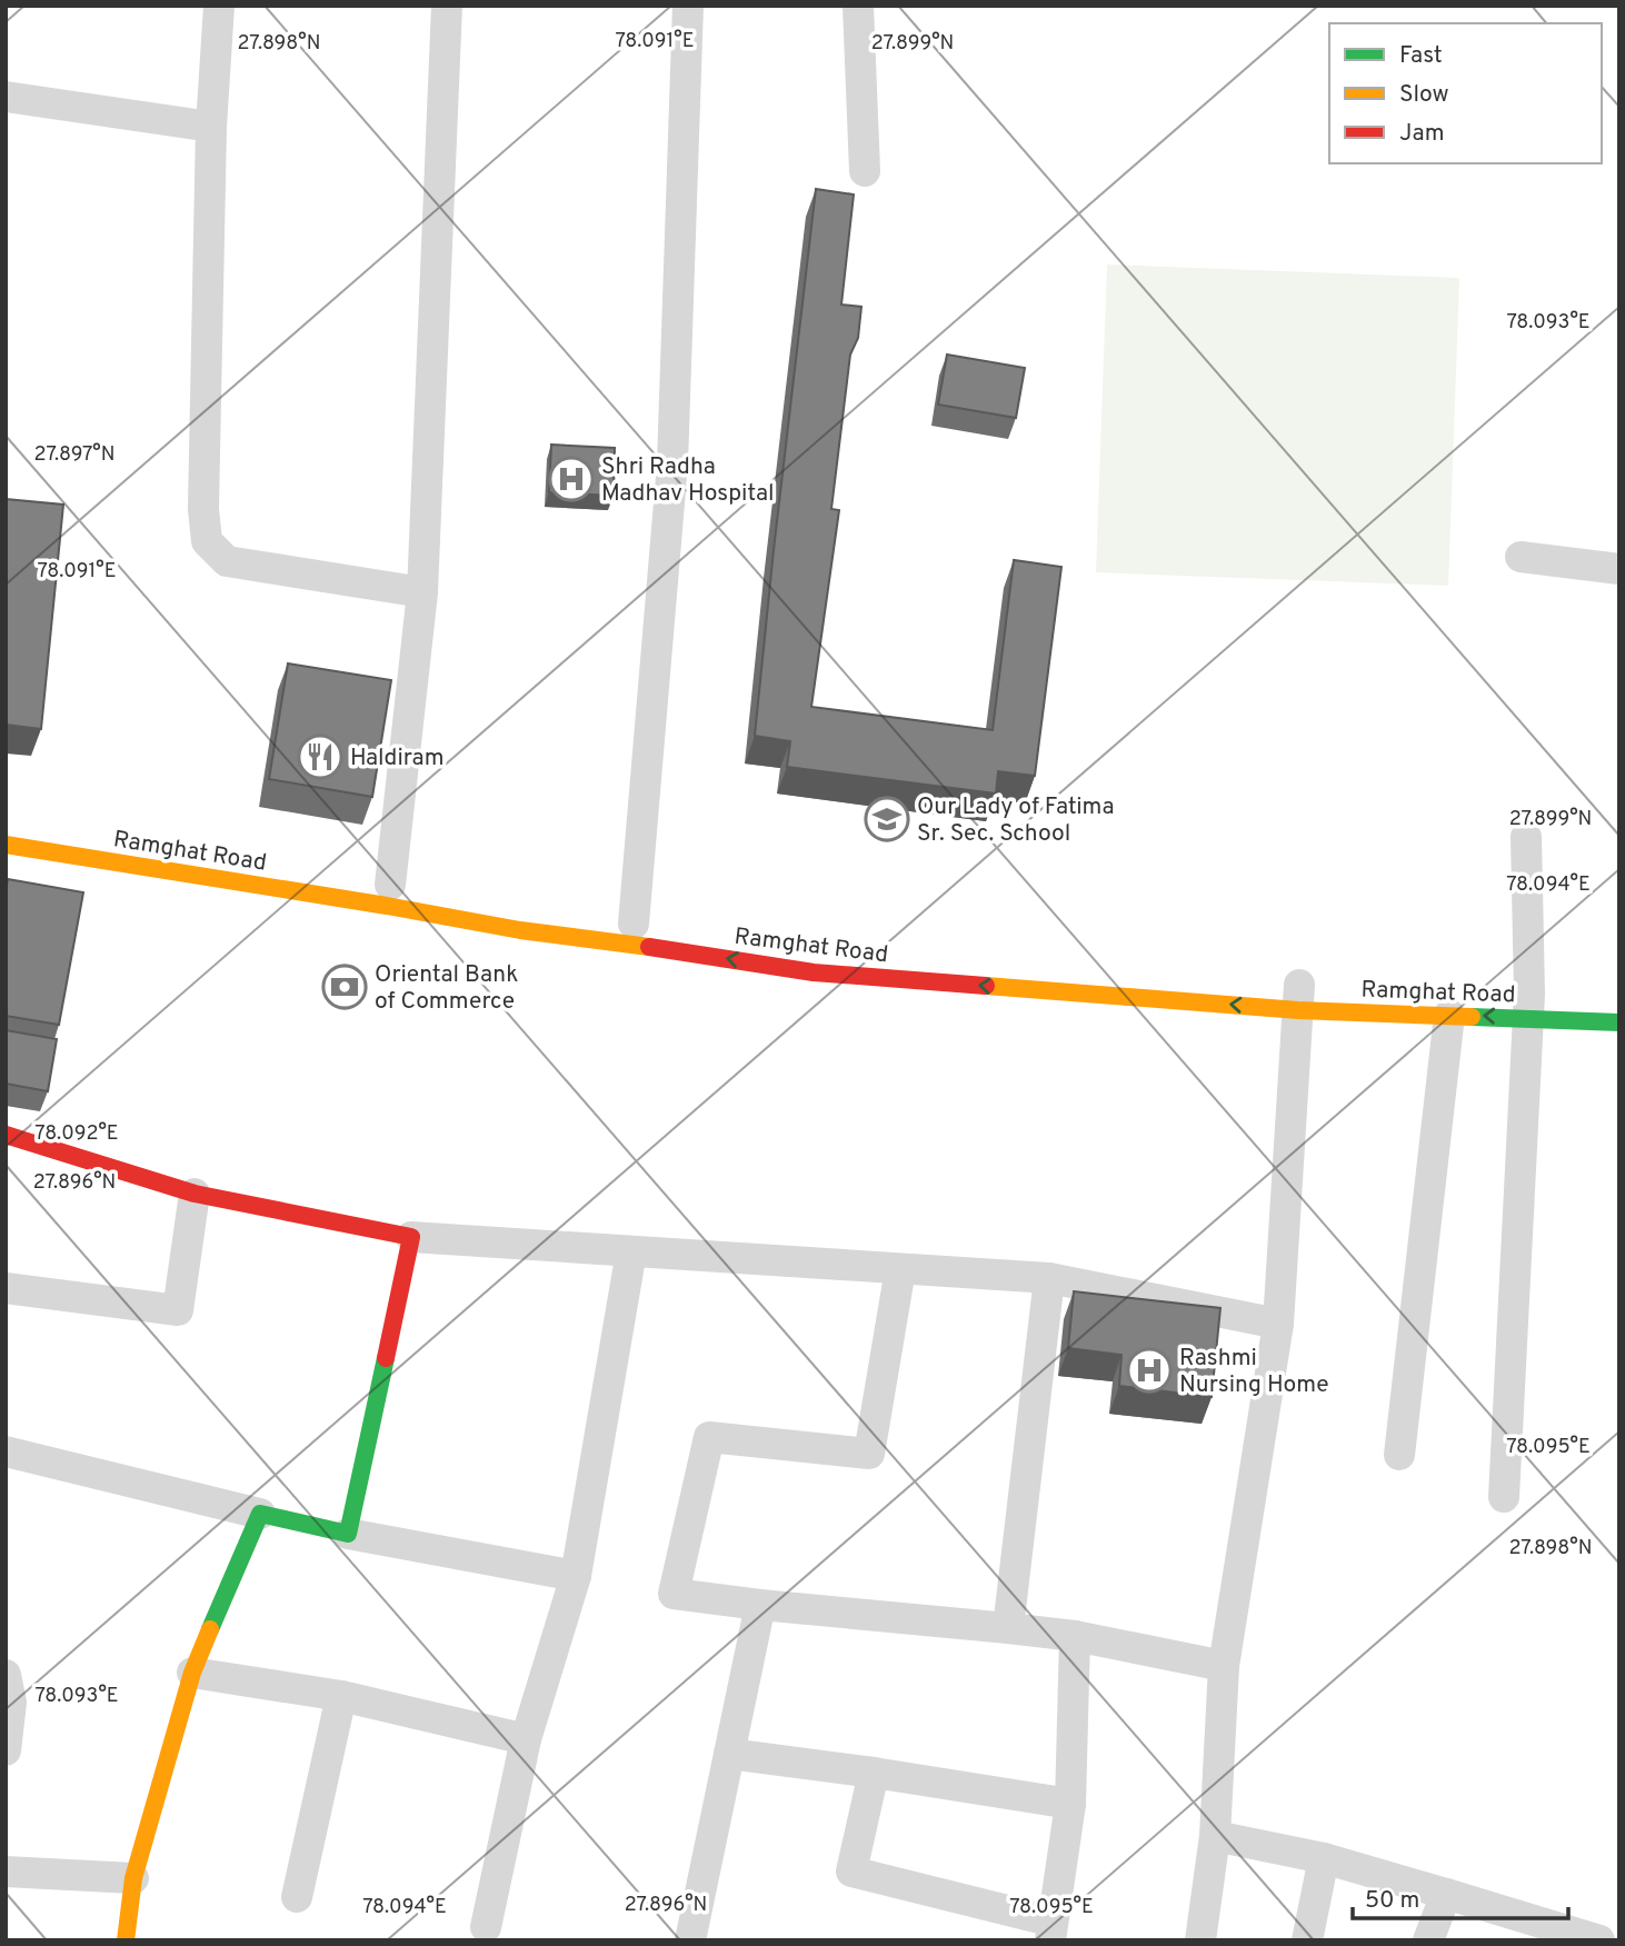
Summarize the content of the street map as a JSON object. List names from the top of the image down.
{
  "streets": {
    "main road": ["Ramghat Road"]
  },
  "one_way": ["Ramghat Road"],
  "places": {
    "hospital": ["Shri Radha Madhav Hospital", "Rashmi Nursing Home"],
    "restaurant": ["Haldiram"],
    "school or university": ["Our Lady of Fatima Sr. Sec. School"],
    "bank": ["Oriental Bank of Commerce"]
  },
  "legend": ["Fast", "Slow", "Jam"],
  "scale_bar": "50 m",
  "coordinates": [
    "78.091°E",
    "27.898°N",
    "27.899°N",
    "78.093°E",
    "27.897°N",
    "78.094°E",
    "78.092°E",
    "27.896°N",
    "78.095°E"
  ]
}
